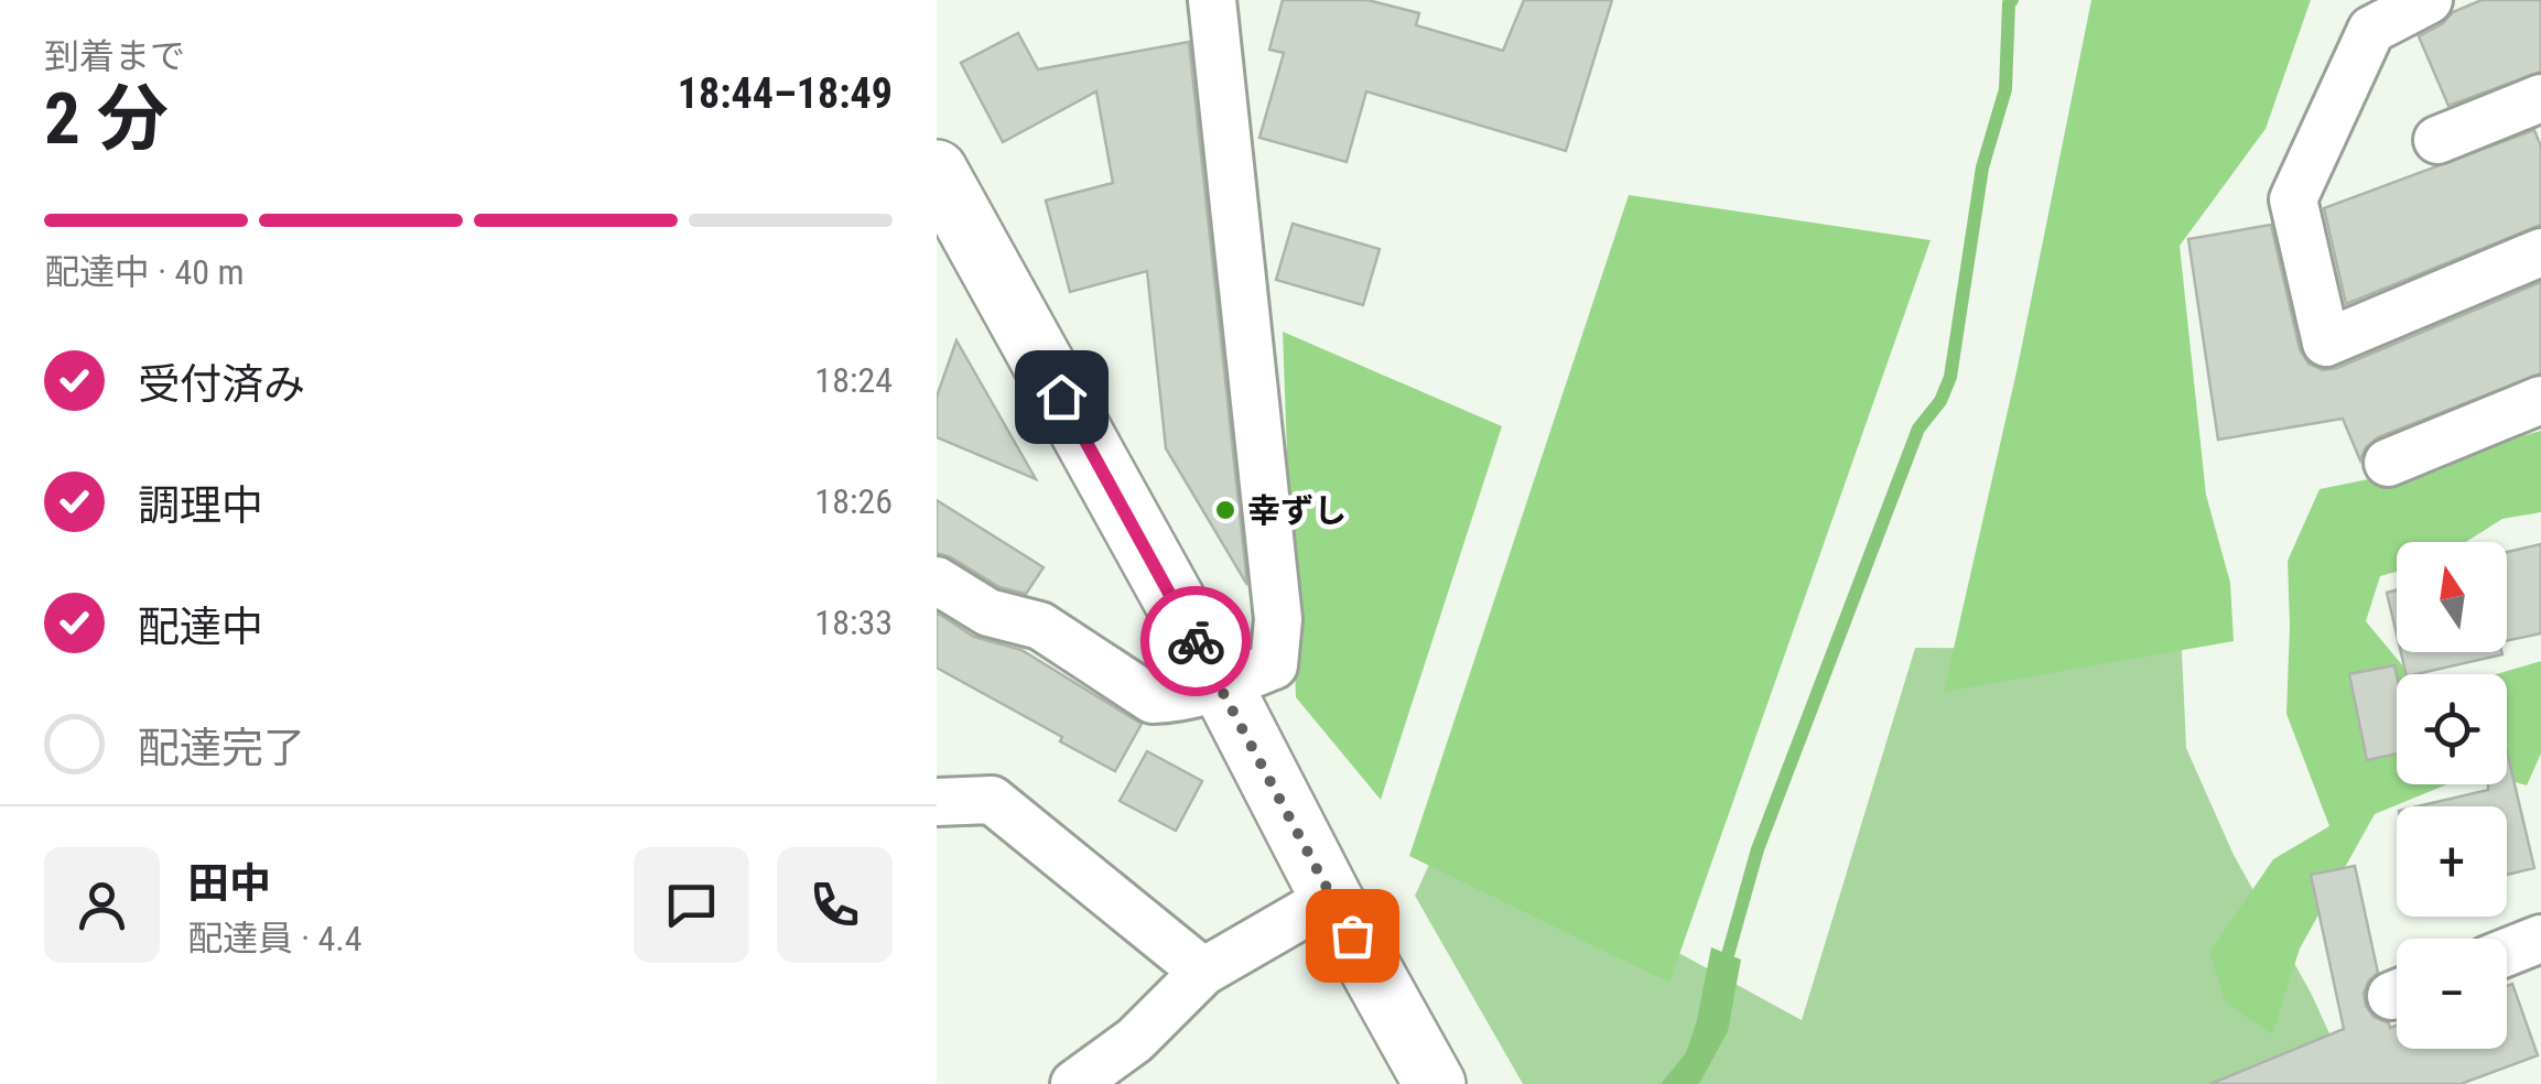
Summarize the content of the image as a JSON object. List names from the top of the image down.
{
  "places": ["幸ずし"],
  "north": "top",
  "page": {
    "heading": ["2 分", "到着まで", "18:44–18:49"],
    "panel": ["田中", "配達員 · 4.4"],
    "bar": "配達中 · 40 m",
    "list": [
      ["受付済み", "18:24"],
      ["調理中", "18:26"],
      ["配達中", "18:33"],
      "配達完了"
    ],
    "map_buttons": ["+", "−"]
  }
}
